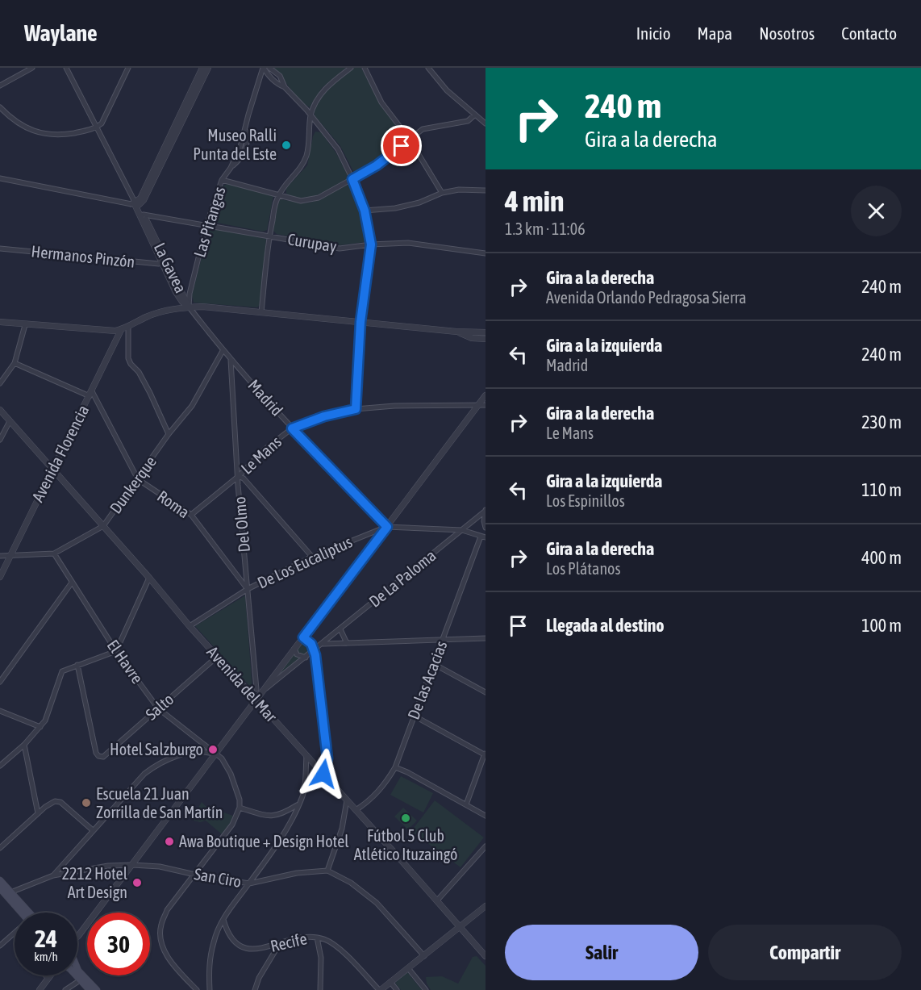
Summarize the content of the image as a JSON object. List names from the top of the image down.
{
  "streets": {
    "street": [
      "Las Pitangas",
      "Curupay",
      "Hermanos Pinzón",
      "La Gavea",
      "Madrid",
      "Avenida Florencia",
      "Le Mans",
      "Dunkerque",
      "Roma",
      "Del Olmo",
      "De Los Eucaliptus",
      "De La Paloma",
      "El Havre",
      "De las Acacias",
      "Avenida del Mar",
      "Salto",
      "San Ciro",
      "Recife"
    ]
  },
  "crossings": [
    ["Las Pitangas", "Curupay"],
    ["Las Pitangas", "La Gavea"],
    ["Las Pitangas", "Madrid"],
    ["Curupay", "La Gavea"],
    ["Hermanos Pinzón", "La Gavea"],
    ["La Gavea", "Madrid"],
    ["Madrid", "Le Mans"],
    ["Madrid", "Dunkerque"],
    ["Madrid", "Del Olmo"],
    ["Madrid", "De Los Eucaliptus"],
    ["Avenida Florencia", "Dunkerque"],
    ["Avenida Florencia", "Roma"],
    ["Avenida Florencia", "Avenida del Mar"],
    ["Le Mans", "Roma"],
    ["Le Mans", "Del Olmo"],
    ["Dunkerque", "Roma"],
    ["Dunkerque", "El Havre"],
    ["Dunkerque", "Avenida del Mar"],
    ["Roma", "Del Olmo"],
    ["Roma", "De Los Eucaliptus"],
    ["Del Olmo", "De Los Eucaliptus"],
    ["Del Olmo", "De La Paloma"],
    ["De Los Eucaliptus", "De La Paloma"],
    ["De Los Eucaliptus", "De las Acacias"],
    ["De Los Eucaliptus", "Avenida del Mar"],
    ["El Havre", "Salto"],
    ["De las Acacias", "Avenida del Mar"],
    ["Avenida del Mar", "Salto"]
  ],
  "places": [
    "Museo Ralli Punta del Este",
    "Hotel Salzburgo",
    "Escuela 21 Juan Zorrilla de San Martín",
    "Fútbol 5 Club Atlético Ituzaingó",
    "Awa Boutique + Design Hotel",
    "2212 Hotel Art Design"
  ],
  "page": {
    "header": "Waylane",
    "nav": [
      "Inicio",
      "Mapa",
      "Nosotros",
      "Contacto"
    ],
    "turn": ["240 m", "Gira a la derecha"],
    "heading": ["4 min", "1.3 km · 11:06"],
    "list": [
      {
        "name": "Gira a la derecha",
        "note": "Avenida Orlando Pedragosa Sierra",
        "value": "240 m"
      },
      {
        "name": "Gira a la izquierda",
        "note": "Madrid",
        "value": "240 m"
      },
      {
        "name": "Gira a la derecha",
        "note": "Le Mans",
        "value": "230 m"
      },
      {
        "name": "Gira a la izquierda",
        "note": "Los Espinillos",
        "value": "110 m"
      },
      {
        "name": "Gira a la derecha",
        "note": "Los Plátanos",
        "value": "400 m"
      },
      {
        "name": "Llegada al destino",
        "value": "100 m"
      }
    ],
    "speed": "24 km/h",
    "limit": "30",
    "buttons": ["Salir", "Compartir"]
  }
}
